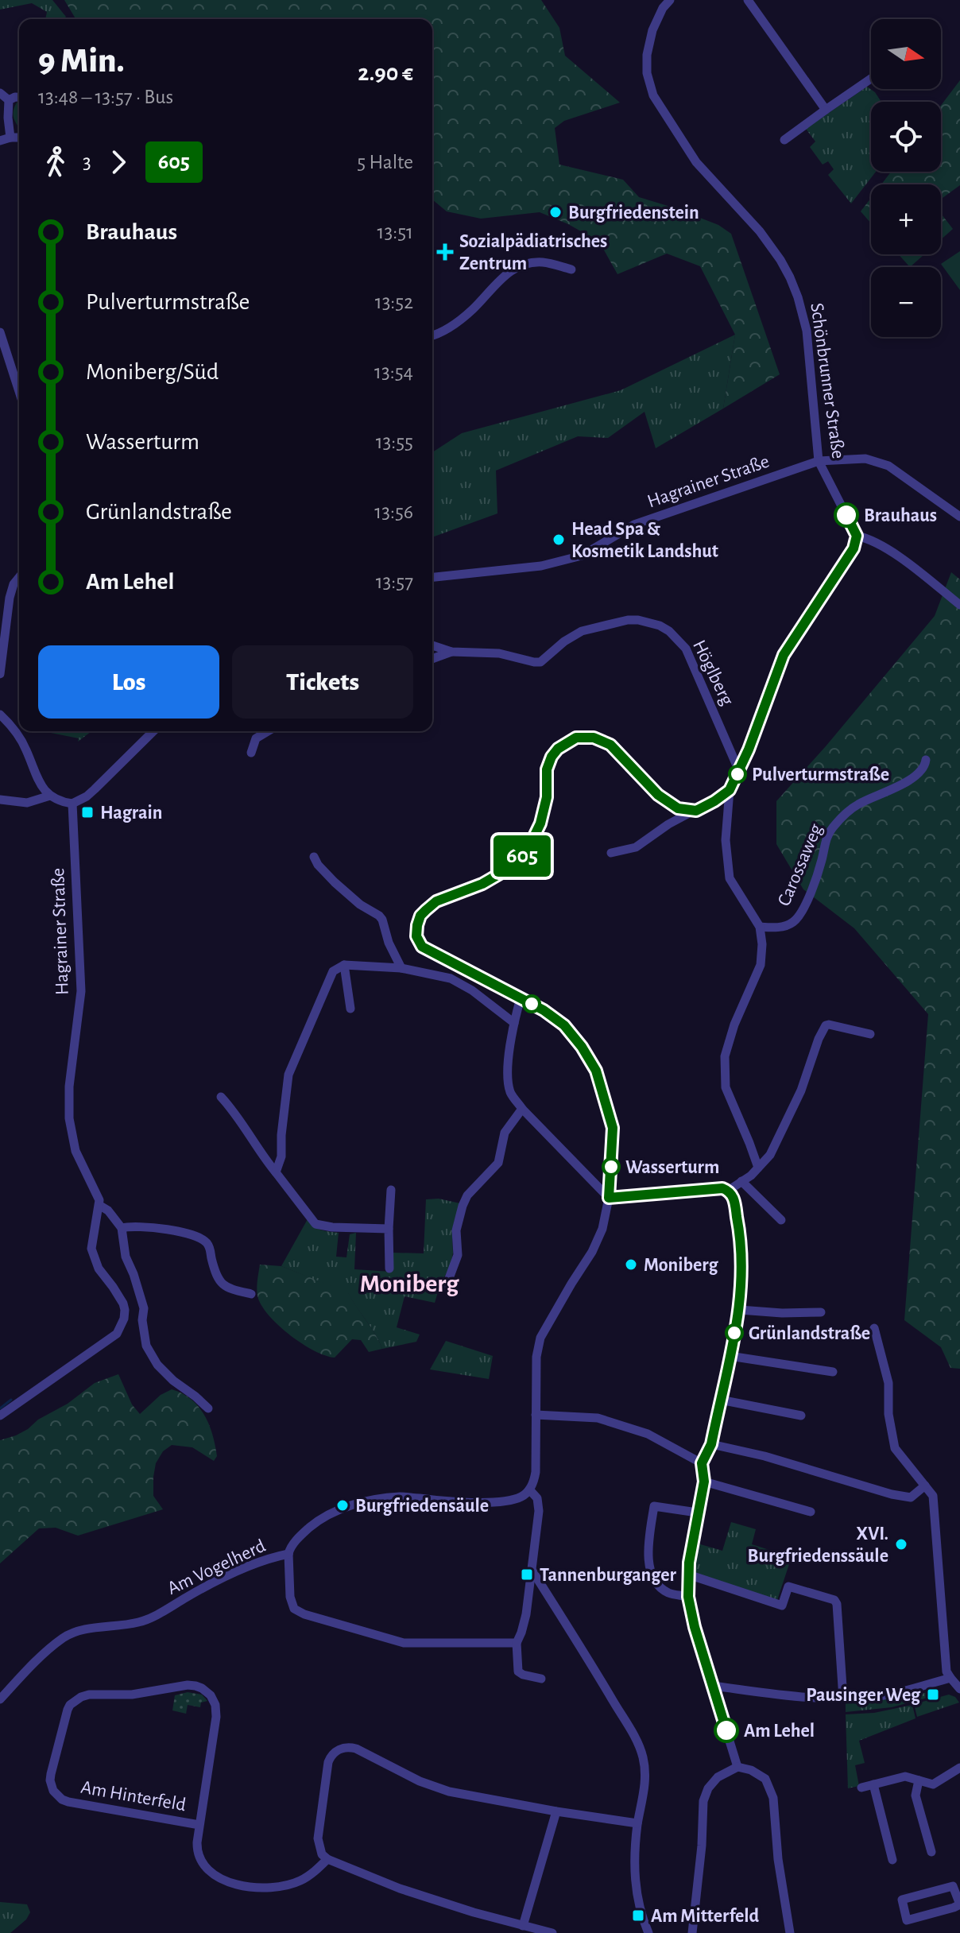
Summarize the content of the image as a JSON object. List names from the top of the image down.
{
  "streets": {
    "street": [
      "Schönbrunner Straße",
      "Hagrainer Straße",
      "Höglberg",
      "Carossaweg",
      "Am Vogelherd",
      "Am Hinterfeld"
    ]
  },
  "crossings": [
    ["Schönbrunner Straße", "Hagrainer Straße"]
  ],
  "districts": ["Moniberg"],
  "places": {
    "other": [
      "Burgfriedenstein",
      "Brauhaus",
      "Head Spa & Kosmetik Landshut",
      "Pulverturmstraße",
      "Wasserturm",
      "Moniberg",
      "Grünlandstraße",
      "Burgfriedensäule",
      "XVI. Burgfriedenssäule",
      "Am Lehel"
    ],
    "health": ["Sozialpädiatrisches Zentrum"],
    "transit": [
      "Hagrain",
      "Tannenburganger",
      "Pausinger Weg",
      "Am Mitterfeld"
    ]
  },
  "lines": ["bus line 605"],
  "north": "right",
  "page": {
    "on_map": "605",
    "map_buttons": ["+", "−"],
    "heading": ["9 Min.", "13:48 – 13:57 · Bus", "2.90 €"],
    "legs": ["3", "605", "5 Halte"],
    "list": [
      {
        "name": "Brauhaus",
        "value": "13:51"
      },
      {
        "name": "Pulverturmstraße",
        "value": "13:52"
      },
      {
        "name": "Moniberg/Süd",
        "value": "13:54"
      },
      {
        "name": "Wasserturm",
        "value": "13:55"
      },
      {
        "name": "Grünlandstraße",
        "value": "13:56"
      },
      {
        "name": "Am Lehel",
        "value": "13:57"
      }
    ],
    "buttons": ["Los", "Tickets"]
  }
}
